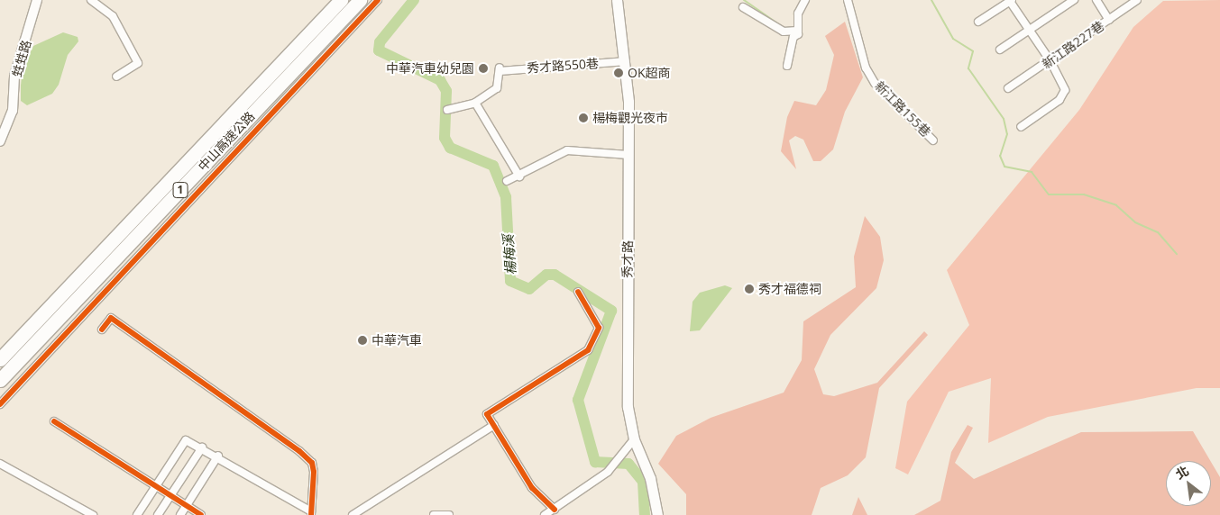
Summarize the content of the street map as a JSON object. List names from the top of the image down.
{
  "streets": {
    "highway": ["中山高速公路", "1"],
    "main road": ["秀才路"],
    "street": [
      "新江路227巷",
      "甡甡路",
      "秀才路550巷",
      "新江路155巷"
    ]
  },
  "crossings": [
    ["秀才路550巷", "秀才路"]
  ],
  "water": ["楊梅溪"],
  "places": [
    "中華汽車幼兒園",
    "OK超商",
    "楊梅觀光夜市",
    "秀才福德祠",
    "中華汽車"
  ],
  "north": "top left"
}
